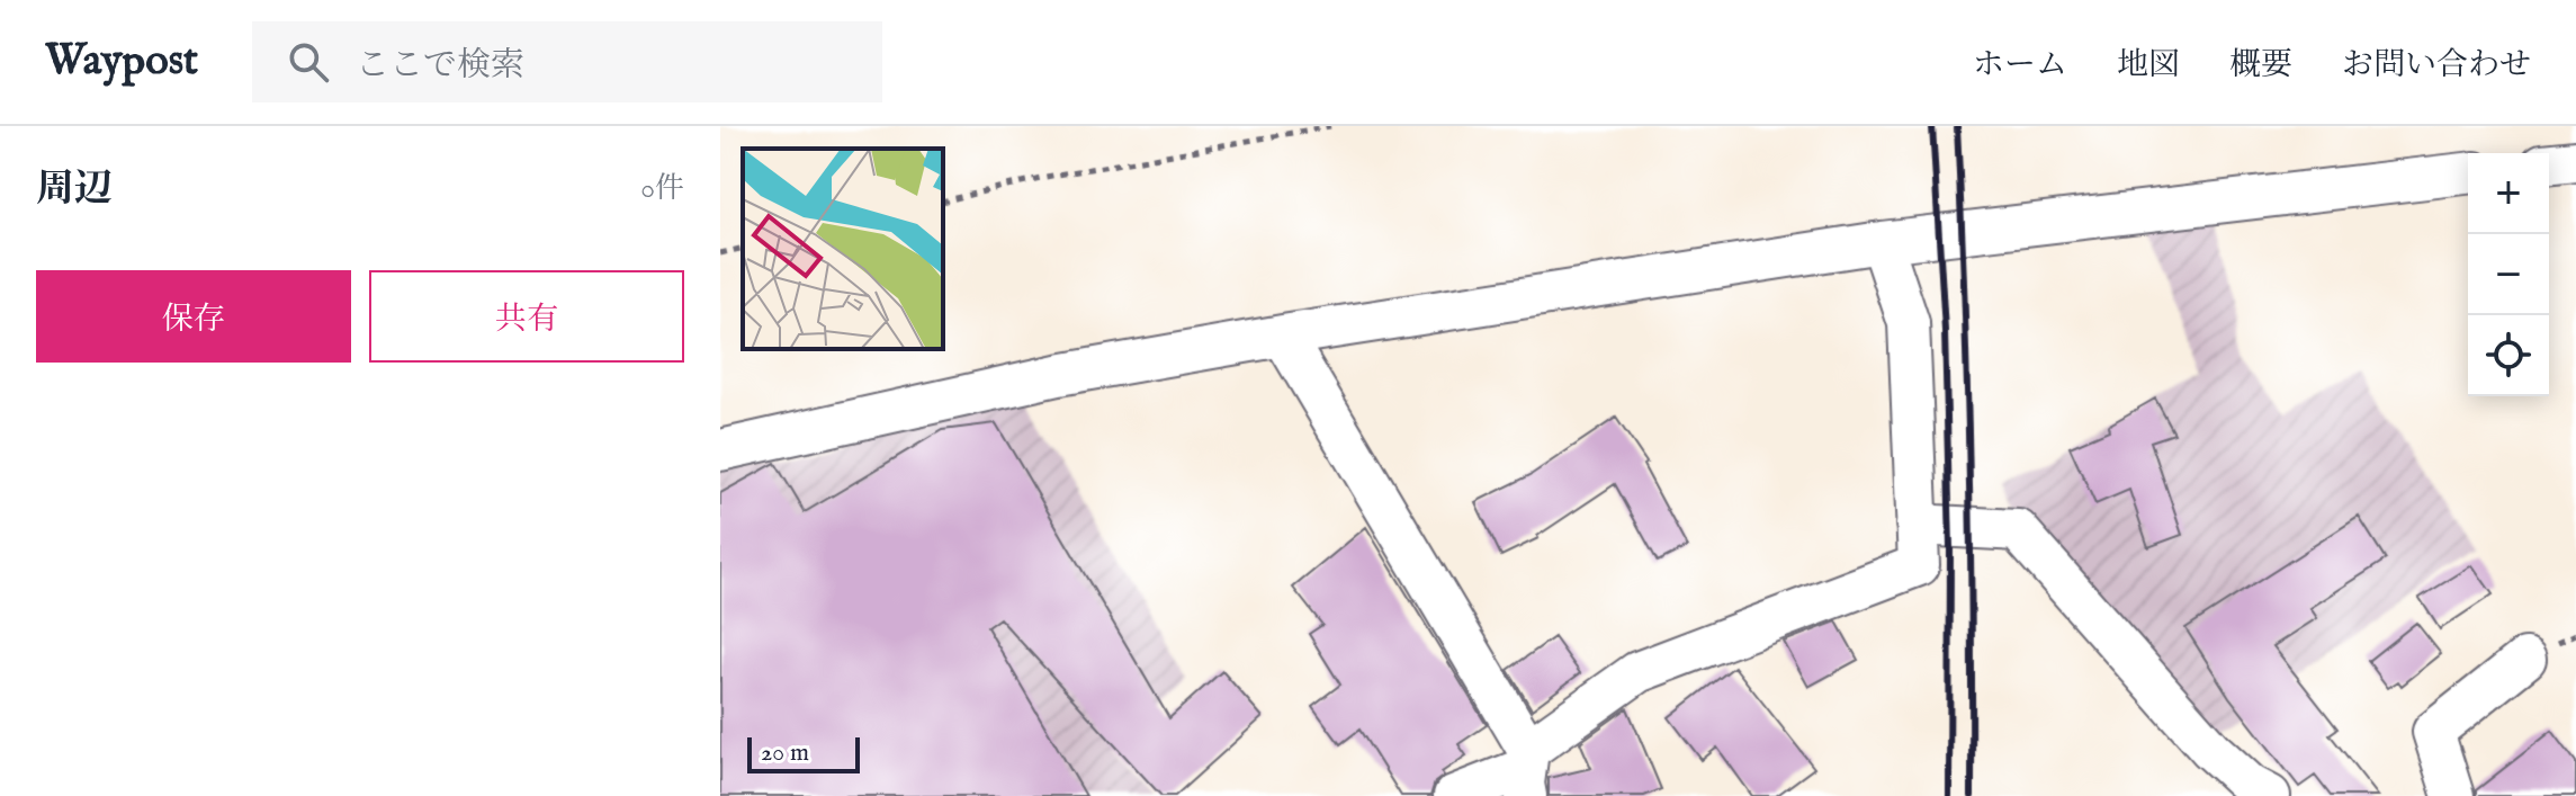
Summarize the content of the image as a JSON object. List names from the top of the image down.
{
  "scale_bar": "20 m",
  "page": {
    "header": "Waypost",
    "search": "ここで検索",
    "nav": [
      "ホーム",
      "地図",
      "概要",
      "お問い合わせ"
    ],
    "heading": ["周辺", "0件"],
    "map_buttons": ["+", "−"],
    "buttons": ["保存", "共有"],
    "scale": "20 m"
  }
}
